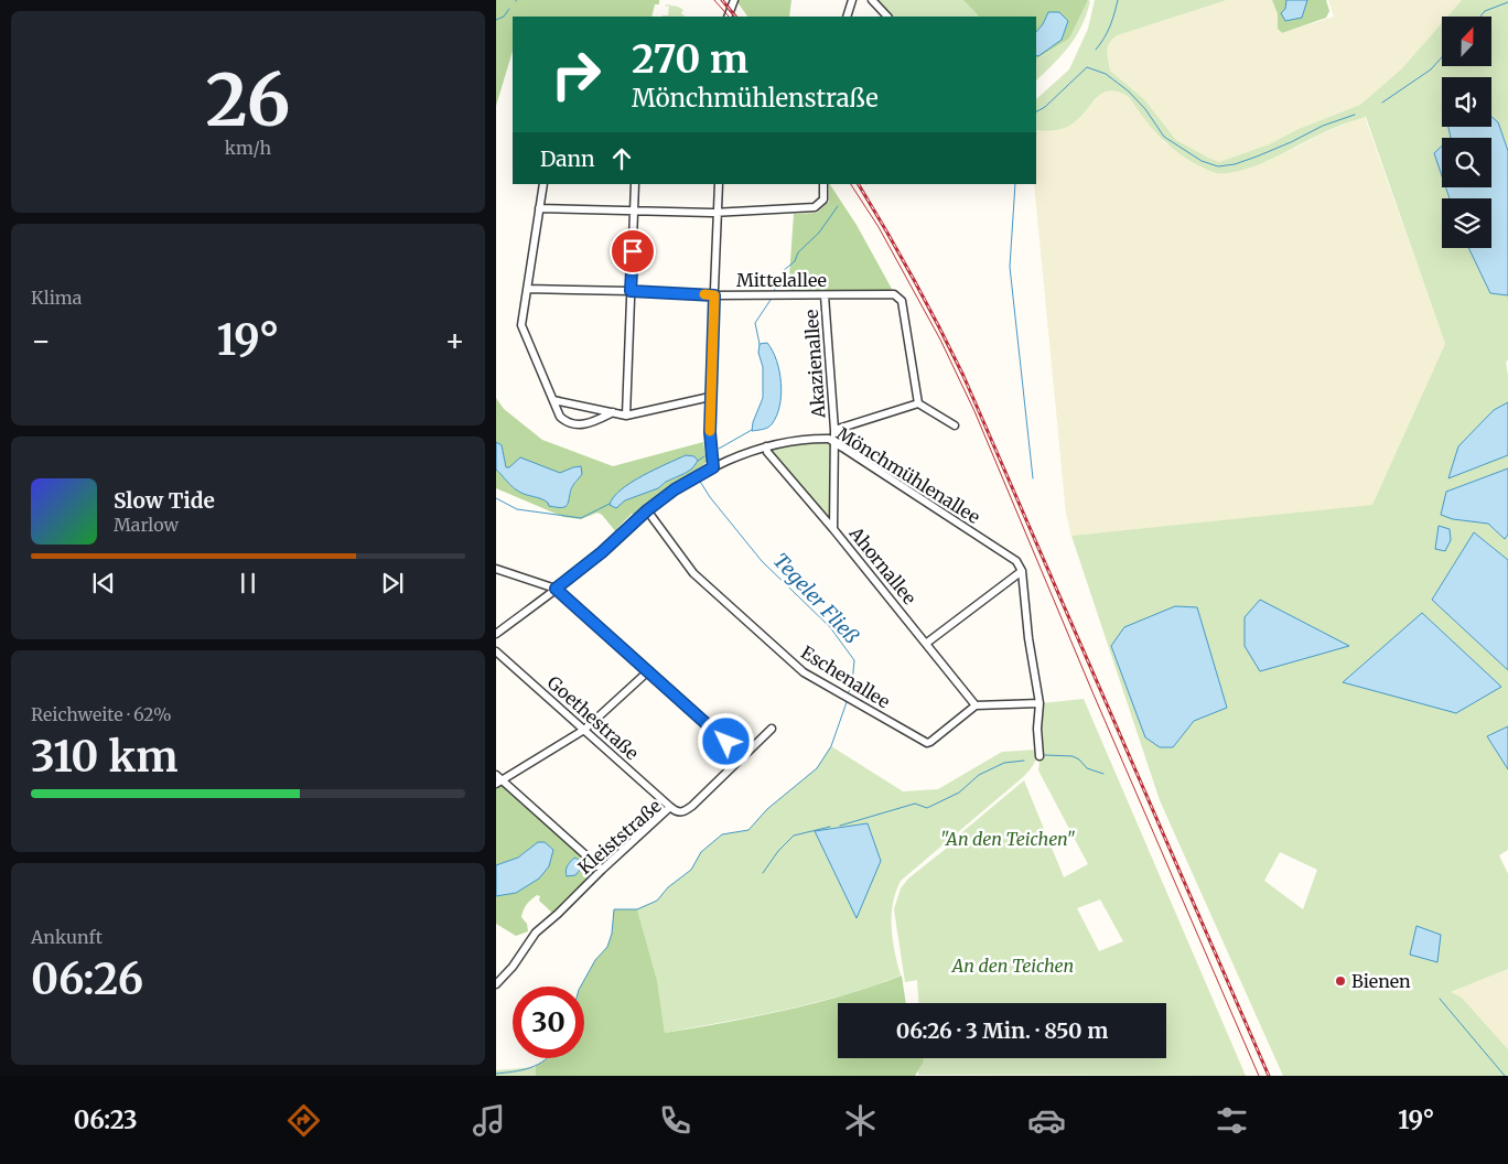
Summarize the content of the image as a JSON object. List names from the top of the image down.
{
  "streets": {
    "street": [
      "Mittelallee",
      "Akazienallee",
      "Mönchmühlenallee",
      "Ahornallee",
      "Eschenallee",
      "Goethestraße",
      "Kleiststraße"
    ]
  },
  "crossings": [
    ["Mittelallee", "Akazienallee"],
    ["Akazienallee", "Mönchmühlenallee"],
    ["Akazienallee", "Ahornallee"],
    ["Mönchmühlenallee", "Ahornallee"],
    ["Mönchmühlenallee", "Eschenallee"],
    ["Ahornallee", "Eschenallee"],
    ["Goethestraße", "Kleiststraße"]
  ],
  "water": ["Tegeler Fließ"],
  "parks": ["\"An den Teichen\"", "An den Teichen"],
  "places": ["Bienen"],
  "north": "top",
  "page": {
    "tile": [
      ["26", "km/h"],
      "Klima",
      ["Reichweite · 62%", "310 km"],
      ["Ankunft", "06:26"]
    ],
    "turn": ["270 m", "Mönchmühlenstraße"],
    "then": "Dann",
    "heat": ["−", "19°", "+"],
    "song": ["Slow Tide", "Marlow"],
    "limit": "30",
    "trip": "06:26 · 3 Min. · 850 m",
    "tabs": ["06:23", "19°"]
  }
}
